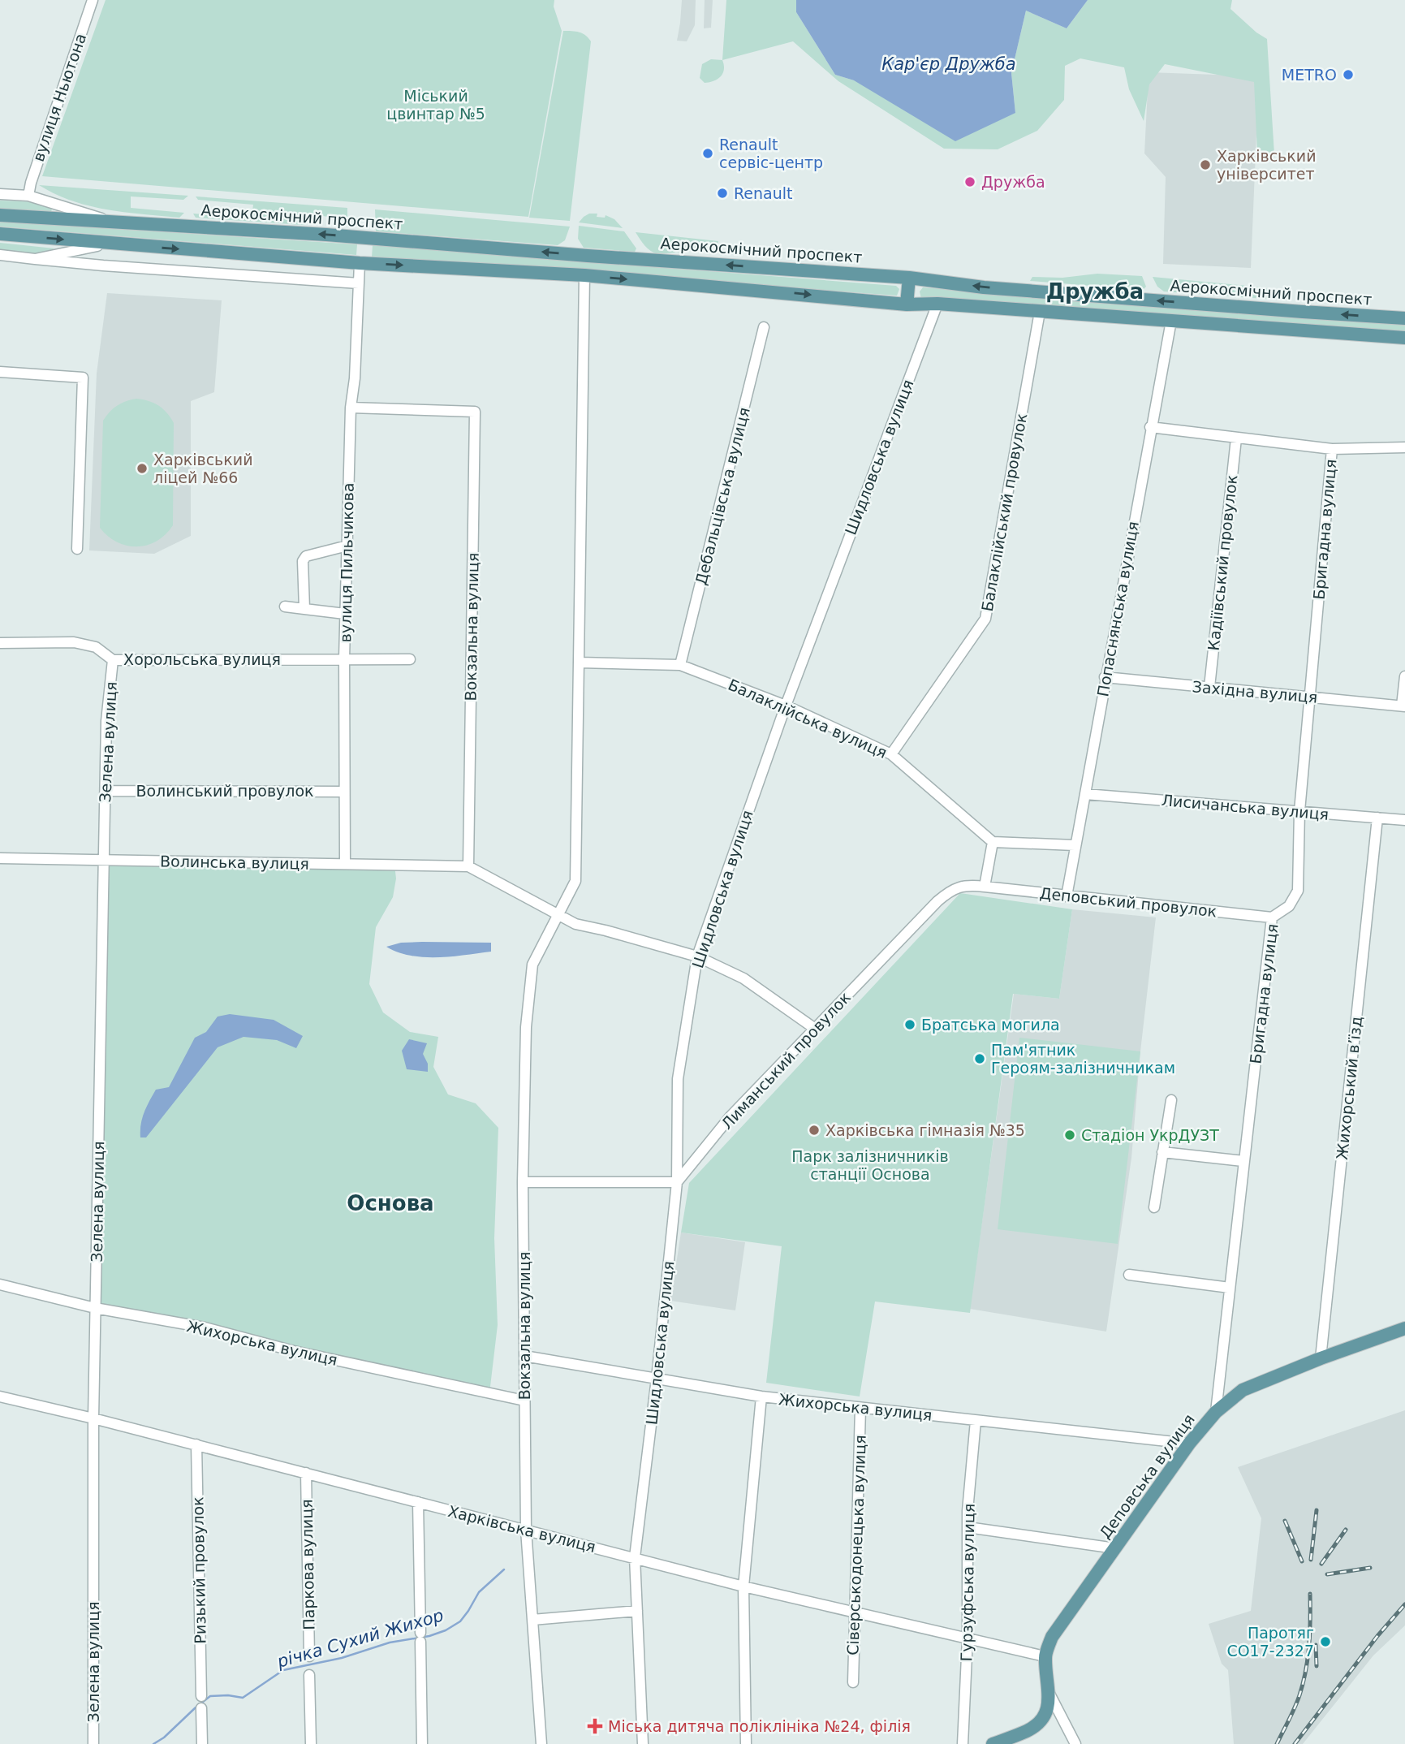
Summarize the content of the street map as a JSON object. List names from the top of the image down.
{
  "streets": {
    "main road": ["Аерокосмічний проспект", "Деповська вулиця"],
    "street": [
      "вулиця Ньютона",
      "Шидловська вулиця",
      "Дебальцівська вулиця",
      "Балаклійський провулок",
      "Бригадна вулиця",
      "вулиця Пильчикова",
      "Кадіївський провулок",
      "Попаснянська вулиця",
      "Вокзальна вулиця",
      "Хорольська вулиця",
      "Західна вулиця",
      "Балаклійська вулиця",
      "Зелена вулиця",
      "Волинський провулок",
      "Лисичанська вулиця",
      "Волинська вулиця",
      "Деповський провулок",
      "Лиманський провулок",
      "Жихорський в’їзд",
      "Жихорська вулиця",
      "Харківська вулиця",
      "Сіверськодонецька вулиця",
      "Паркова вулиця",
      "Ризький провулок",
      "Гурзуфська вулиця"
    ]
  },
  "crossings": [
    ["вулиця Ньютона", "Аерокосмічний проспект"],
    ["Шидловська вулиця", "Балаклійська вулиця"],
    ["Шидловська вулиця", "Лиманський провулок"],
    ["Шидловська вулиця", "Жихорська вулиця"],
    ["Шидловська вулиця", "Харківська вулиця"],
    ["Дебальцівська вулиця", "Балаклійська вулиця"],
    ["Балаклійський провулок", "Балаклійська вулиця"],
    ["Бригадна вулиця", "Західна вулиця"],
    ["Бригадна вулиця", "Лисичанська вулиця"],
    ["Бригадна вулиця", "Деповський провулок"],
    ["Бригадна вулиця", "Деповська вулиця"],
    ["вулиця Пильчикова", "Вокзальна вулиця"],
    ["вулиця Пильчикова", "Хорольська вулиця"],
    ["вулиця Пильчикова", "Волинський провулок"],
    ["вулиця Пильчикова", "Волинська вулиця"],
    ["Кадіївський провулок", "Західна вулиця"],
    ["Попаснянська вулиця", "Західна вулиця"],
    ["Попаснянська вулиця", "Лисичанська вулиця"],
    ["Попаснянська вулиця", "Деповський провулок"],
    ["Вокзальна вулиця", "Балаклійська вулиця"],
    ["Вокзальна вулиця", "Волинська вулиця"],
    ["Вокзальна вулиця", "Жихорська вулиця"],
    ["Вокзальна вулиця", "Харківська вулиця"],
    ["Хорольська вулиця", "Зелена вулиця"],
    ["Зелена вулиця", "Волинський провулок"],
    ["Зелена вулиця", "Волинська вулиця"],
    ["Зелена вулиця", "Жихорська вулиця"],
    ["Зелена вулиця", "Харківська вулиця"],
    ["Лисичанська вулиця", "Жихорський в’їзд"],
    ["Деповський провулок", "Лиманський провулок"],
    ["Жихорський в’їзд", "Деповська вулиця"],
    ["Жихорська вулиця", "Деповська вулиця"],
    ["Жихорська вулиця", "Сіверськодонецька вулиця"],
    ["Жихорська вулиця", "Гурзуфська вулиця"],
    ["Деповська вулиця", "Харківська вулиця"],
    ["Харківська вулиця", "Сіверськодонецька вулиця"],
    ["Харківська вулиця", "Паркова вулиця"],
    ["Харківська вулиця", "Ризький провулок"],
    ["Харківська вулиця", "Гурзуфська вулиця"]
  ],
  "one_way": ["Аерокосмічний проспект"],
  "districts": ["Дружба", "Основа"],
  "water": ["Кар'єр Дружба", "річка Сухий Жихор"],
  "parks": ["Міський цвинтар №5", "Парк залізничників станції Основа"],
  "places": {
    "other": [
      "METRO",
      "Renault сервіс-центр",
      "Харківський університет",
      "Дружба",
      "Renault",
      "Харківський ліцей №66",
      "Братська могила",
      "Пам'ятник Героям-залізничникам",
      "Харківська гімназія №35",
      "Стадіон УкрДУЗТ",
      "Паротяг СО17-2327"
    ],
    "health": ["Міська дитяча поліклініка №24, філія"]
  }
}
